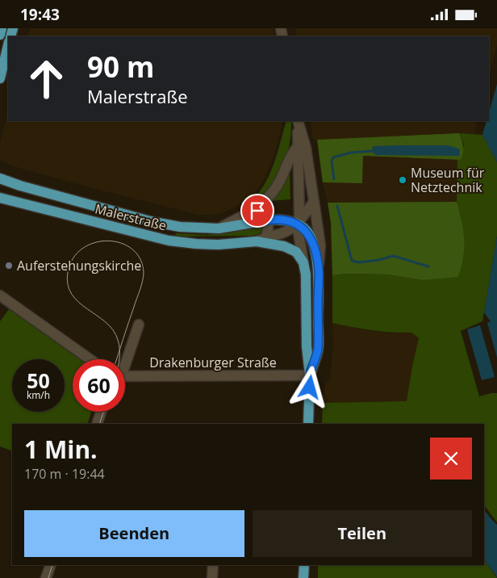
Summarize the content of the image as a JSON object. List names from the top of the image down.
{
  "streets": {
    "main road": ["Malerstraße"],
    "street": ["Drakenburger Straße"]
  },
  "places": ["Museum für Netztechnik", "Auferstehungskirche"],
  "page": {
    "status": "19:43",
    "turn": ["90 m", "Malerstraße"],
    "speed": "50 km/h",
    "limit": "60",
    "heading": ["1 Min.", "170 m · 19:44"],
    "buttons": ["Beenden", "Teilen"]
  }
}
